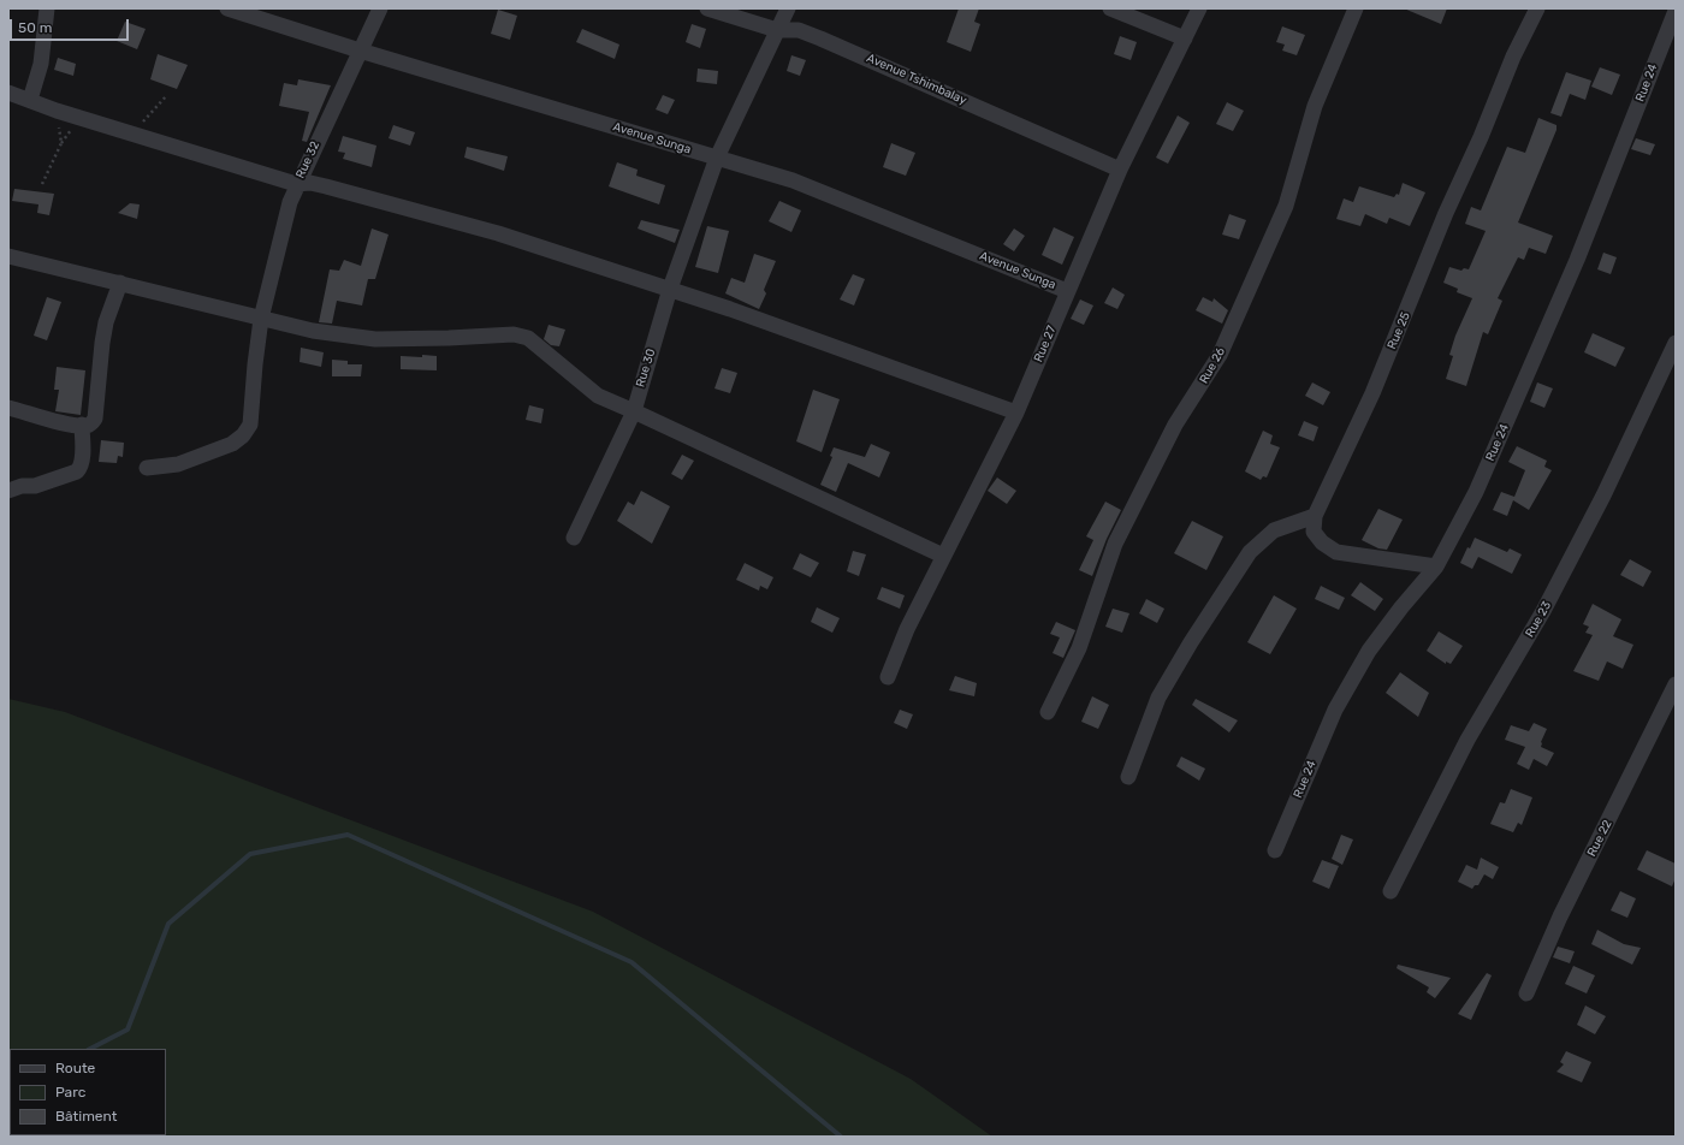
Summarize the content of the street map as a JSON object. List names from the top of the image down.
{
  "streets": {
    "street": [
      "Avenue Tshimbalay",
      "Rue 24",
      "Avenue Sunga",
      "Rue 32",
      "Rue 25",
      "Rue 27",
      "Rue 26",
      "Rue 30",
      "Rue 23",
      "Rue 22"
    ]
  },
  "crossings": [
    ["Avenue Tshimbalay", "Rue 27"],
    ["Avenue Tshimbalay", "Rue 30"],
    ["Avenue Sunga", "Rue 32"],
    ["Avenue Sunga", "Rue 27"],
    ["Avenue Sunga", "Rue 30"]
  ],
  "legend": ["Route", "Parc", "Bâtiment"],
  "scale_bar": "50 m"
}
